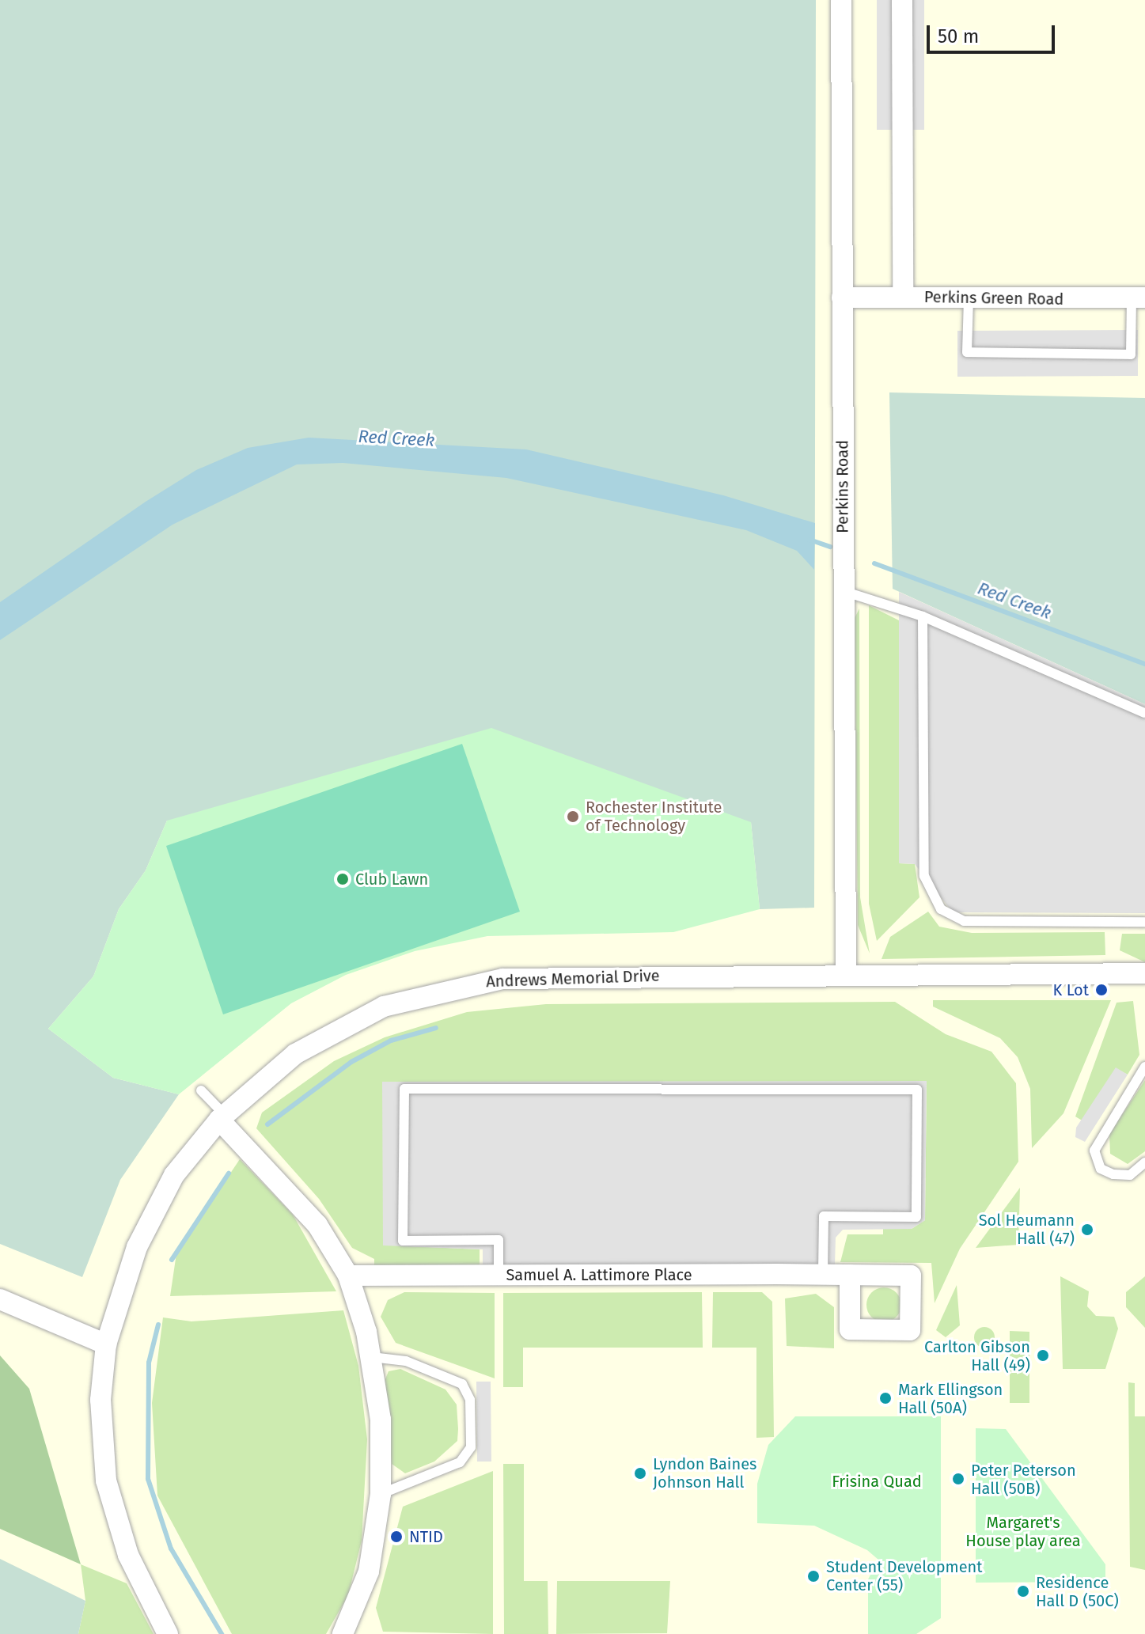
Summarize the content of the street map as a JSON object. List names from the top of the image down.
{
  "streets": {
    "street": [
      "Perkins Green Road",
      "Perkins Road",
      "Andrews Memorial Drive",
      "Samuel A. Lattimore Place"
    ]
  },
  "crossings": [
    ["Perkins Green Road", "Perkins Road"],
    ["Perkins Road", "Andrews Memorial Drive"]
  ],
  "water": ["Red Creek"],
  "parks": ["Frisina Quad", "Margaret's House play area"],
  "places": [
    "Rochester Institute of Technology",
    "Club Lawn",
    "K Lot",
    "Sol Heumann Hall (47)",
    "Carlton Gibson Hall (49)",
    "Mark Ellingson Hall (50A)",
    "Lyndon Baines Johnson Hall",
    "Peter Peterson Hall (50B)",
    "NTID",
    "Student Development Center (55)",
    "Residence Hall D (50C)"
  ],
  "scale_bar": "50 m"
}
